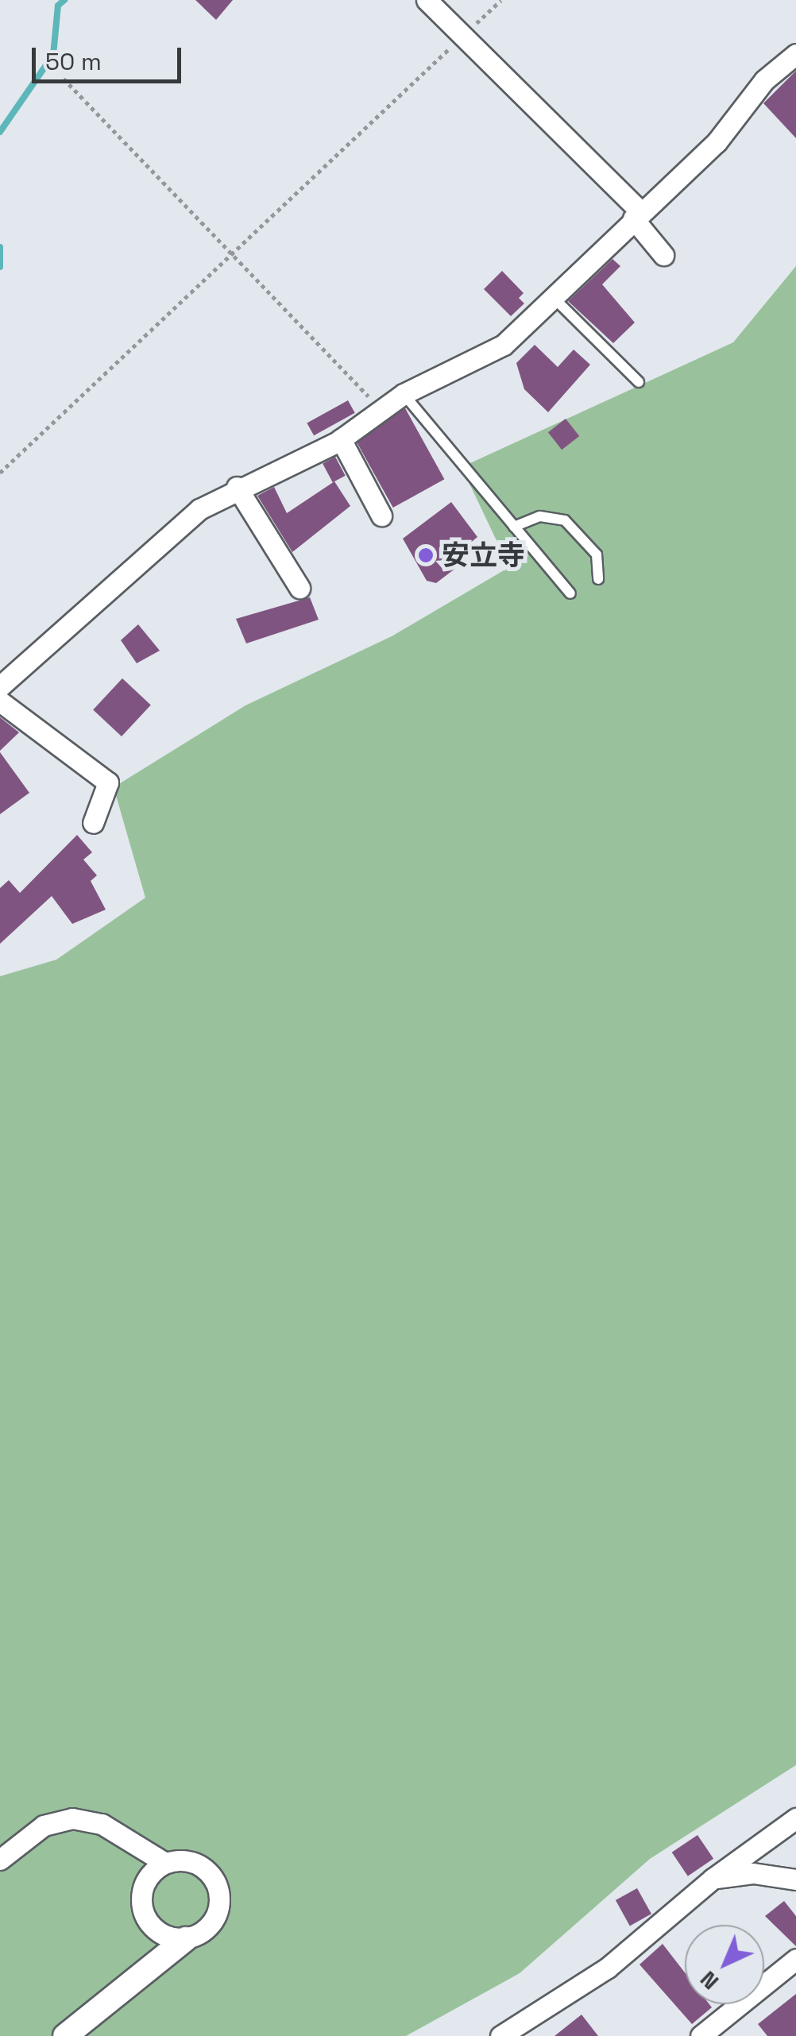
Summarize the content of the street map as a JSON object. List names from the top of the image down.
{
  "places": ["安立寺"],
  "scale_bar": "50 m",
  "north": "bottom left"
}
